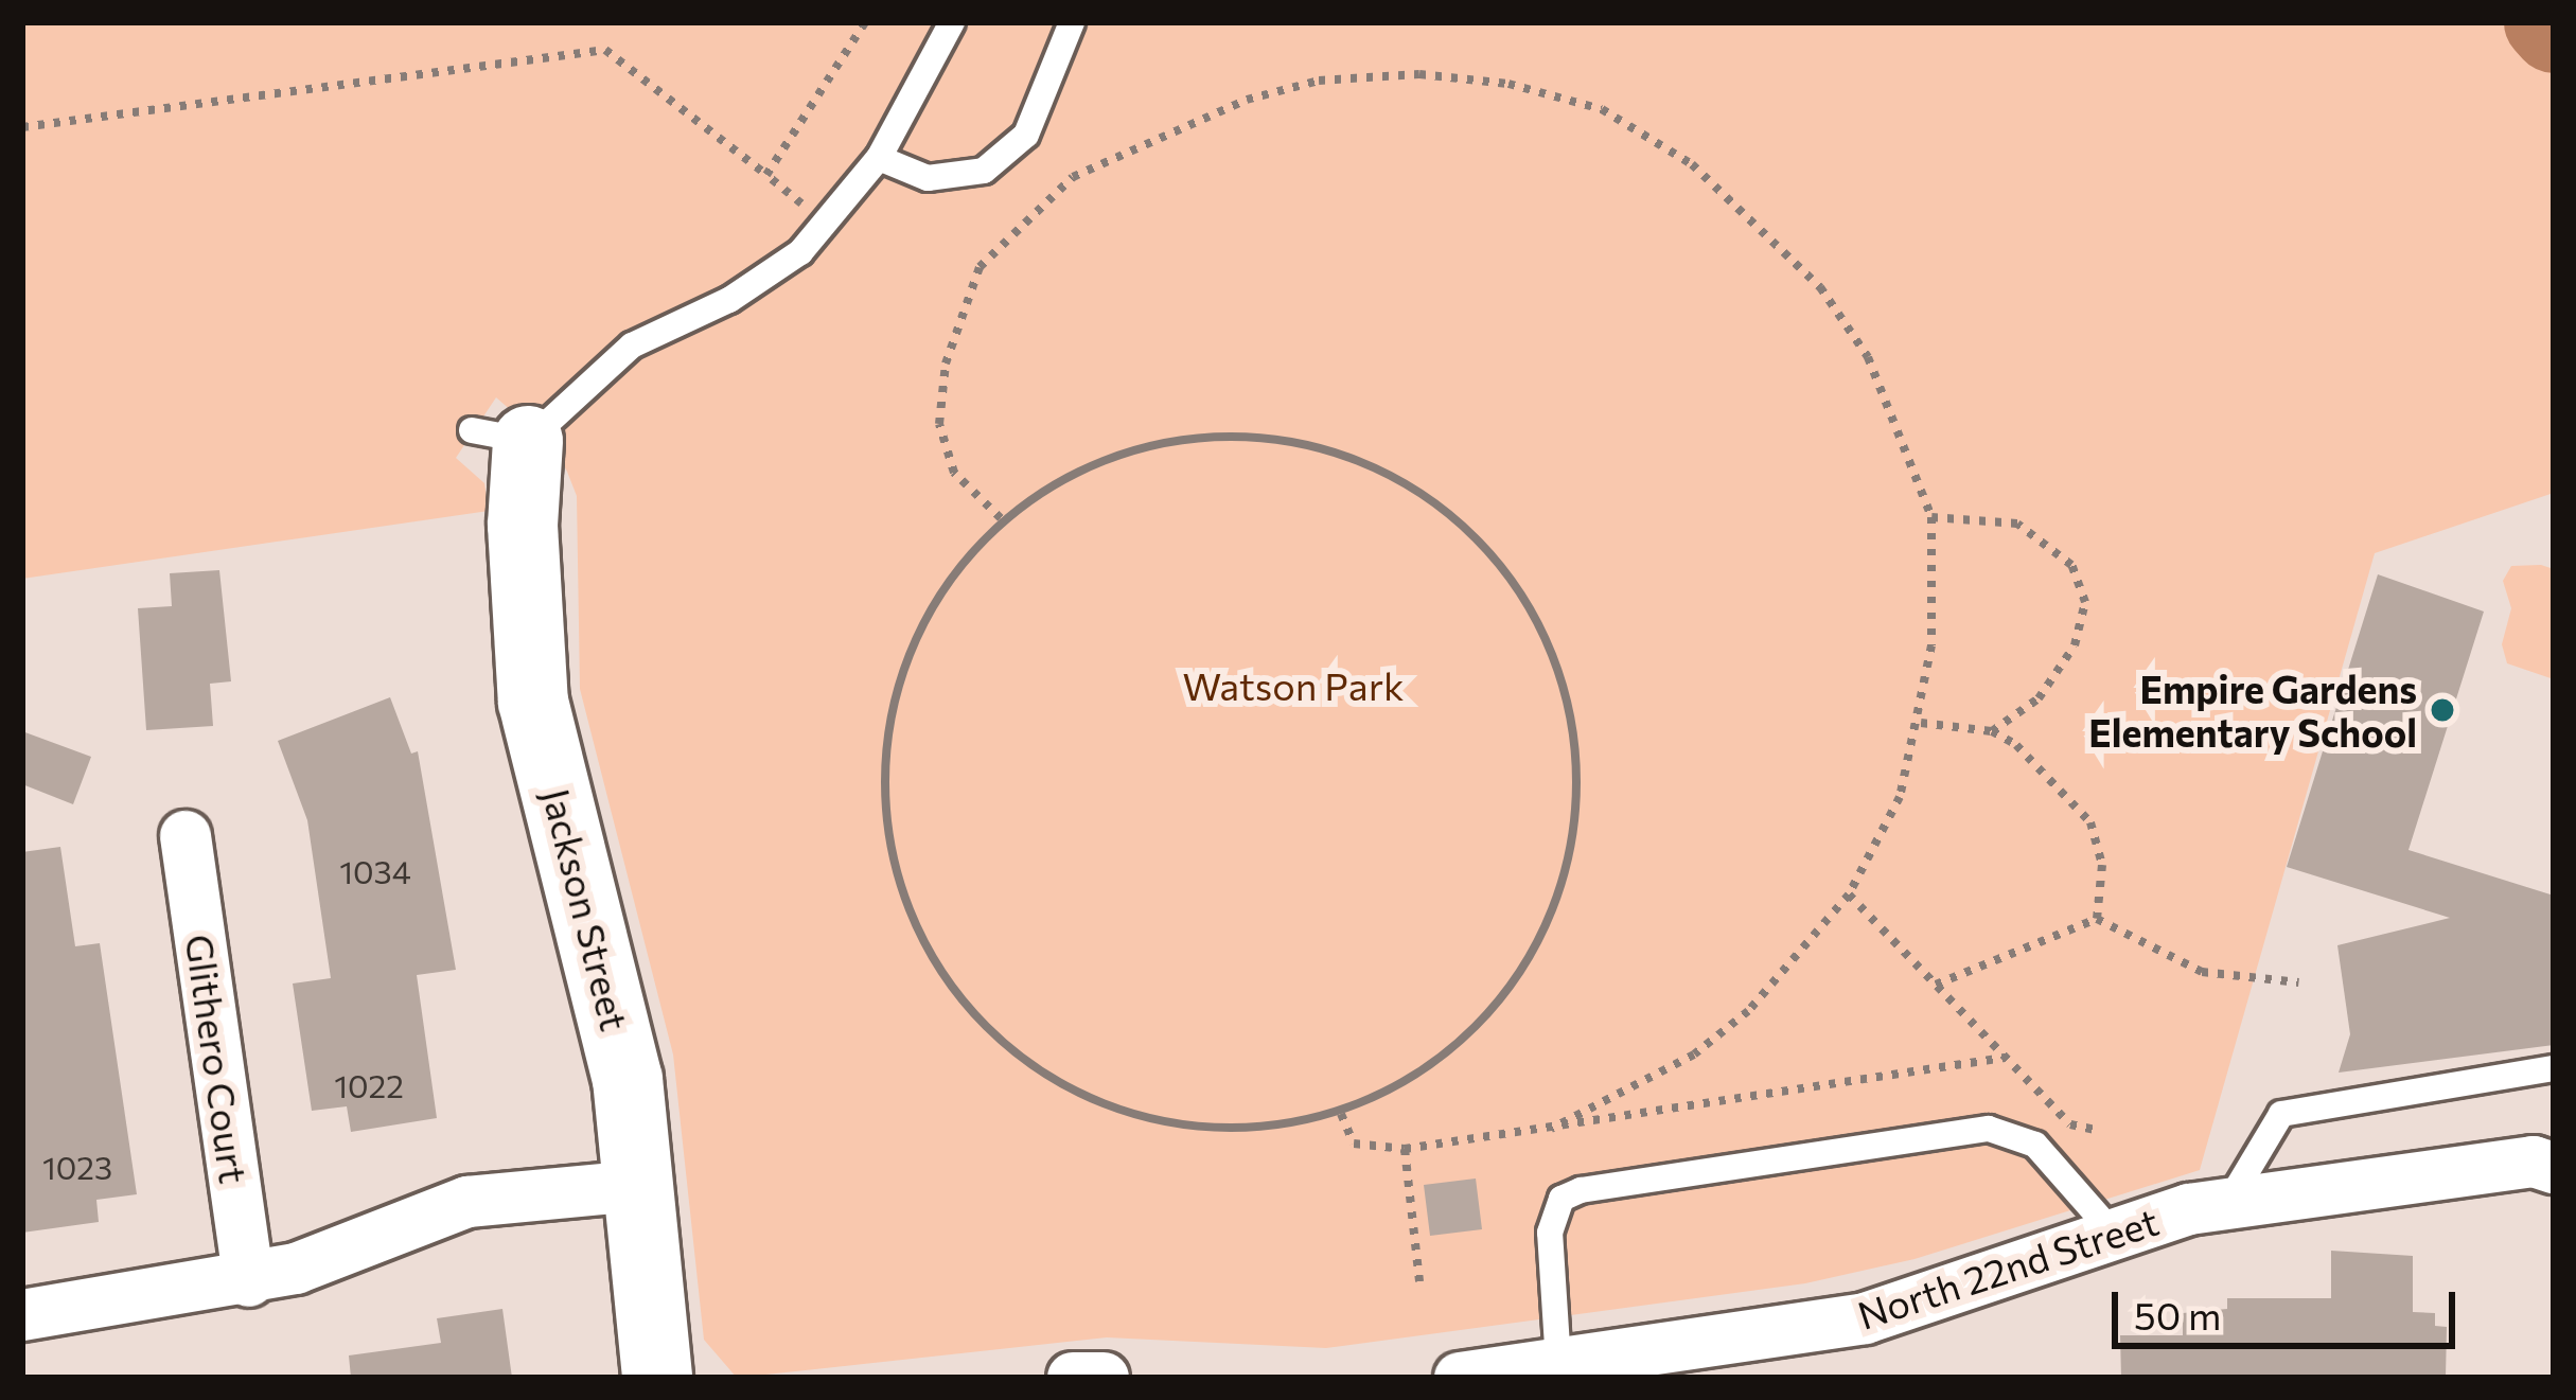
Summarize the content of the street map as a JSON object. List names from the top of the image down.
{
  "streets": {
    "street": ["Jackson Street", "Glithero Court", "North 22nd Street"]
  },
  "parks": ["Watson Park"],
  "places": ["Empire Gardens Elementary School"],
  "house_numbers": ["1034", "1022", "1023"],
  "scale_bar": "50 m"
}
